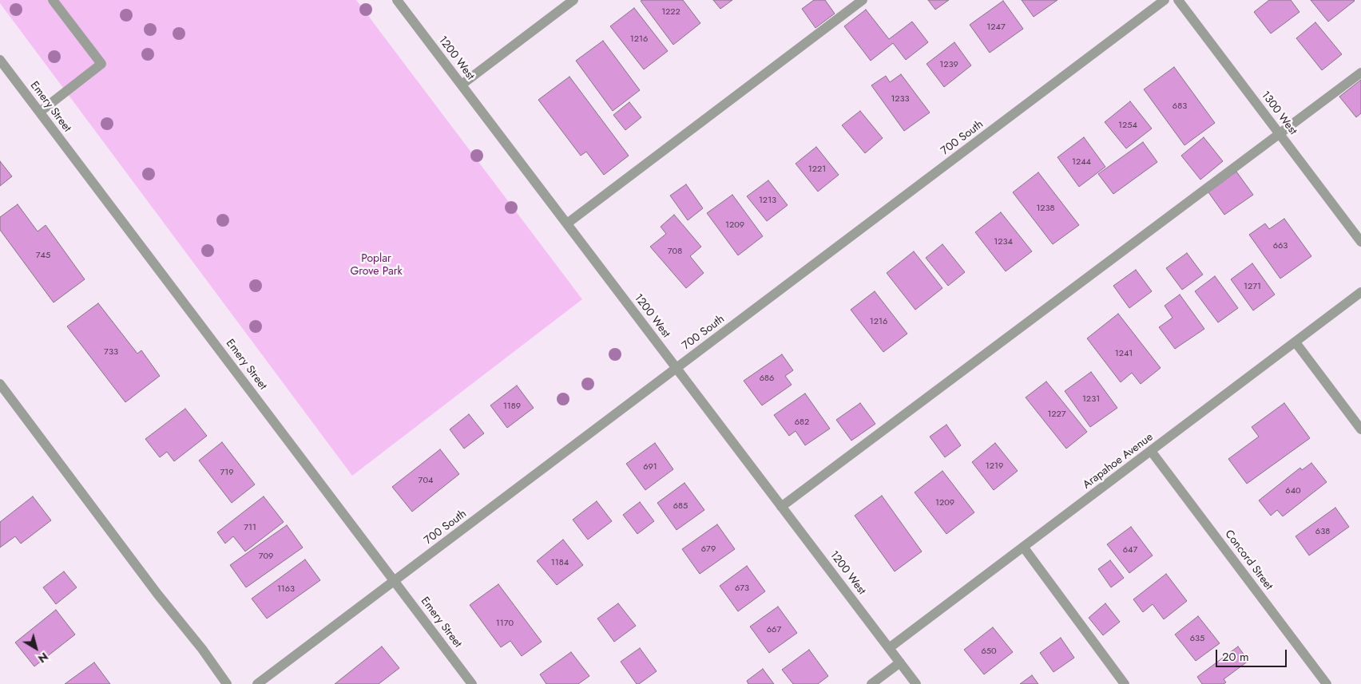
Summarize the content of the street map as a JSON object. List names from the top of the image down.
{
  "streets": {
    "street": [
      "1200 West",
      "Emery Street",
      "1300 West",
      "700 South",
      "Arapahoe Avenue",
      "Concord Street"
    ]
  },
  "crossings": [
    ["1200 West", "700 South"],
    ["1200 West", "Arapahoe Avenue"],
    ["Emery Street", "700 South"],
    ["Arapahoe Avenue", "Concord Street"]
  ],
  "parks": ["Poplar Grove Park"],
  "house_numbers": [
    "1222",
    "1247",
    "1216",
    "1239",
    "1233",
    "683",
    "1254",
    "1244",
    "1221",
    "1213",
    "1238",
    "1209",
    "1234",
    "663",
    "708",
    "745",
    "1271",
    "1216",
    "733",
    "1241",
    "686",
    "1231",
    "1189",
    "1227",
    "682",
    "1219",
    "691",
    "719",
    "704",
    "640",
    "1209",
    "685",
    "711",
    "638",
    "679",
    "647",
    "709",
    "1184",
    "673",
    "1163",
    "1170",
    "667",
    "635",
    "650"
  ],
  "scale_bar": "20 m",
  "north": "bottom right"
}
